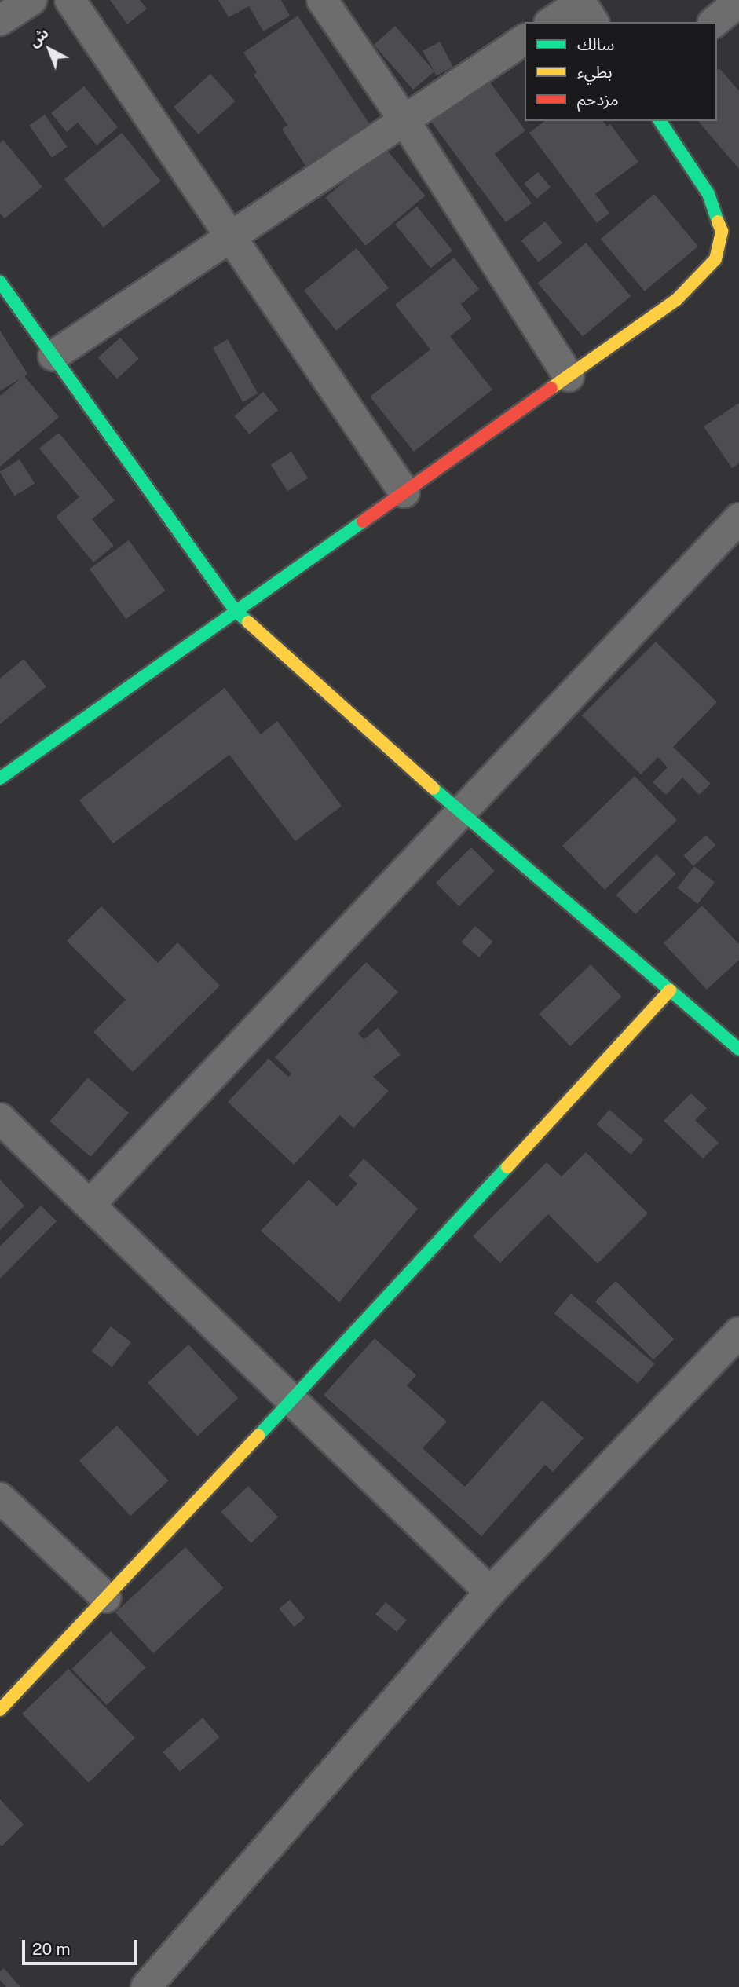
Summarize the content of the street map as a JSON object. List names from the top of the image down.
{
  "legend": ["سالك", "بطيء", "مزدحم"],
  "scale_bar": "20 m",
  "north": "top left"
}
